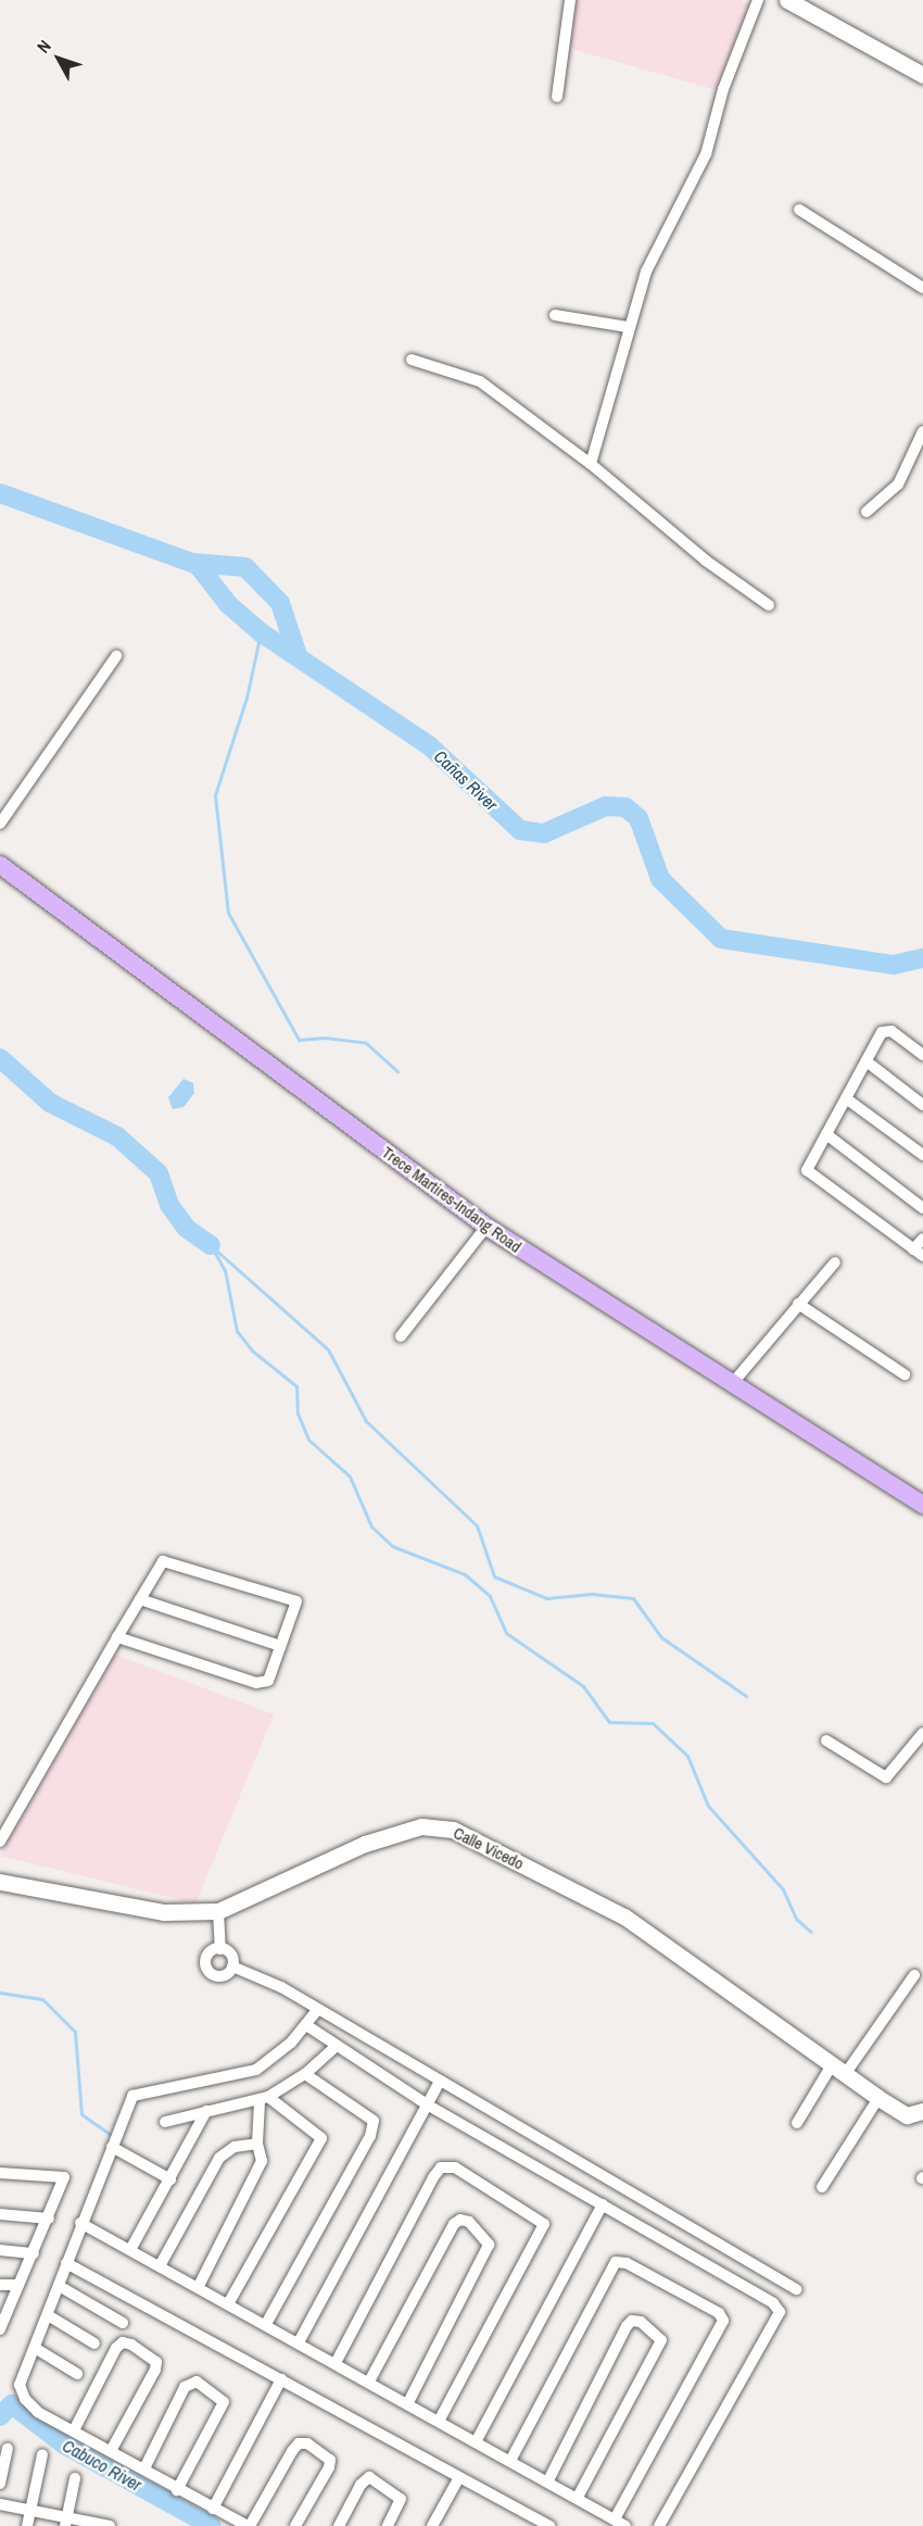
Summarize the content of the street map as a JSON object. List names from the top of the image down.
{
  "streets": {
    "main road": ["Trece Martires-Indang Road"],
    "street": ["Calle Vicedo"]
  },
  "water": ["Cañas River", "Cabuco River"],
  "north": "top left"
}
